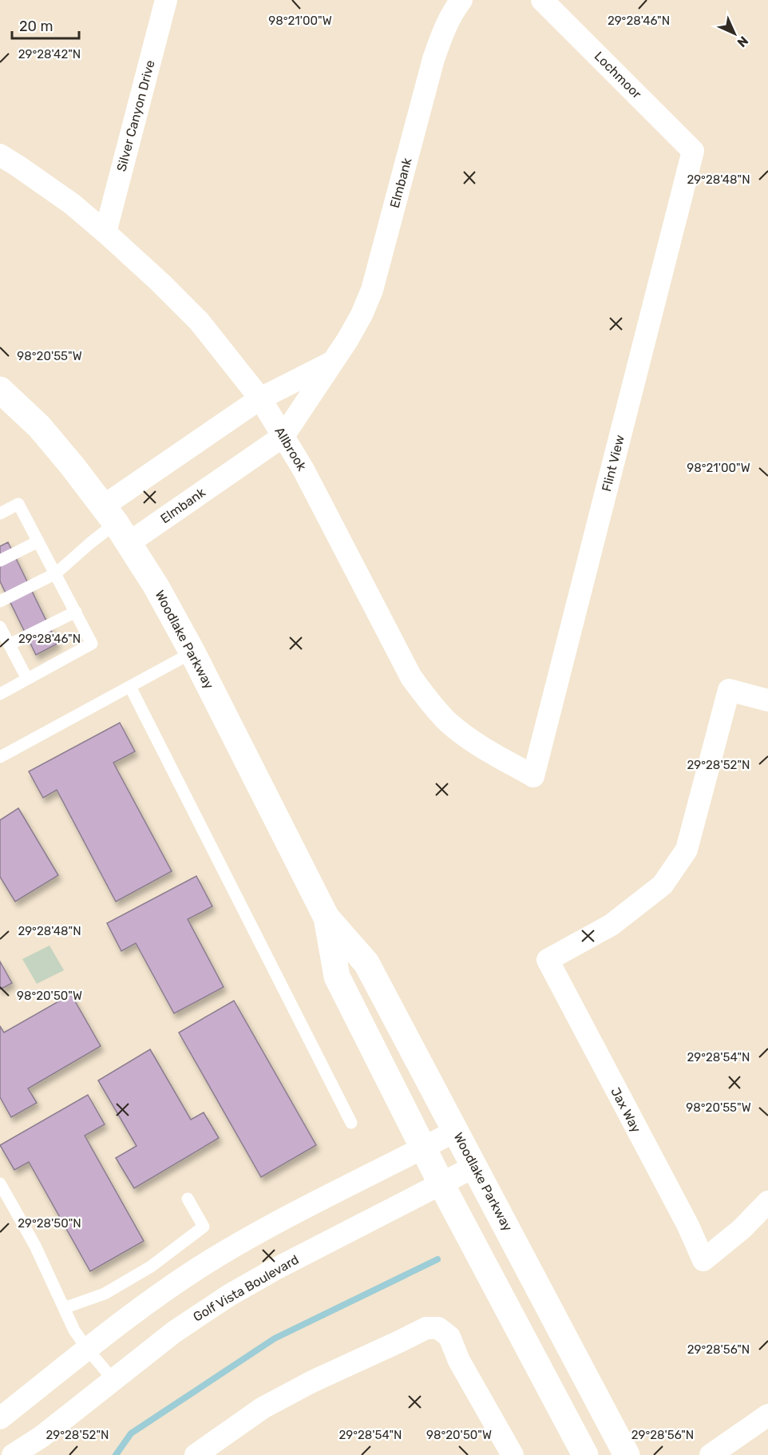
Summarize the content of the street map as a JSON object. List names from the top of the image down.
{
  "streets": {
    "street": [
      "Lochmoor",
      "Silver Canyon Drive",
      "Elmbank",
      "Allbrook",
      "Flint View",
      "Woodlake Parkway",
      "Jax Way",
      "Golf Vista Boulevard"
    ]
  },
  "crossings": [
    ["Lochmoor", "Flint View"],
    ["Silver Canyon Drive", "Allbrook"],
    ["Elmbank", "Allbrook"],
    ["Elmbank", "Woodlake Parkway"],
    ["Allbrook", "Flint View"],
    ["Woodlake Parkway", "Golf Vista Boulevard"]
  ],
  "scale_bar": "20 m",
  "north": "bottom right",
  "coordinates": [
    "98°21'00\"W",
    "29°28'46\"N",
    "29°28'42\"N",
    "29°28'48\"N",
    "98°20'55\"W",
    "29°28'52\"N",
    "98°20'50\"W",
    "29°28'54\"N",
    "29°28'50\"N",
    "29°28'56\"N"
  ]
}
